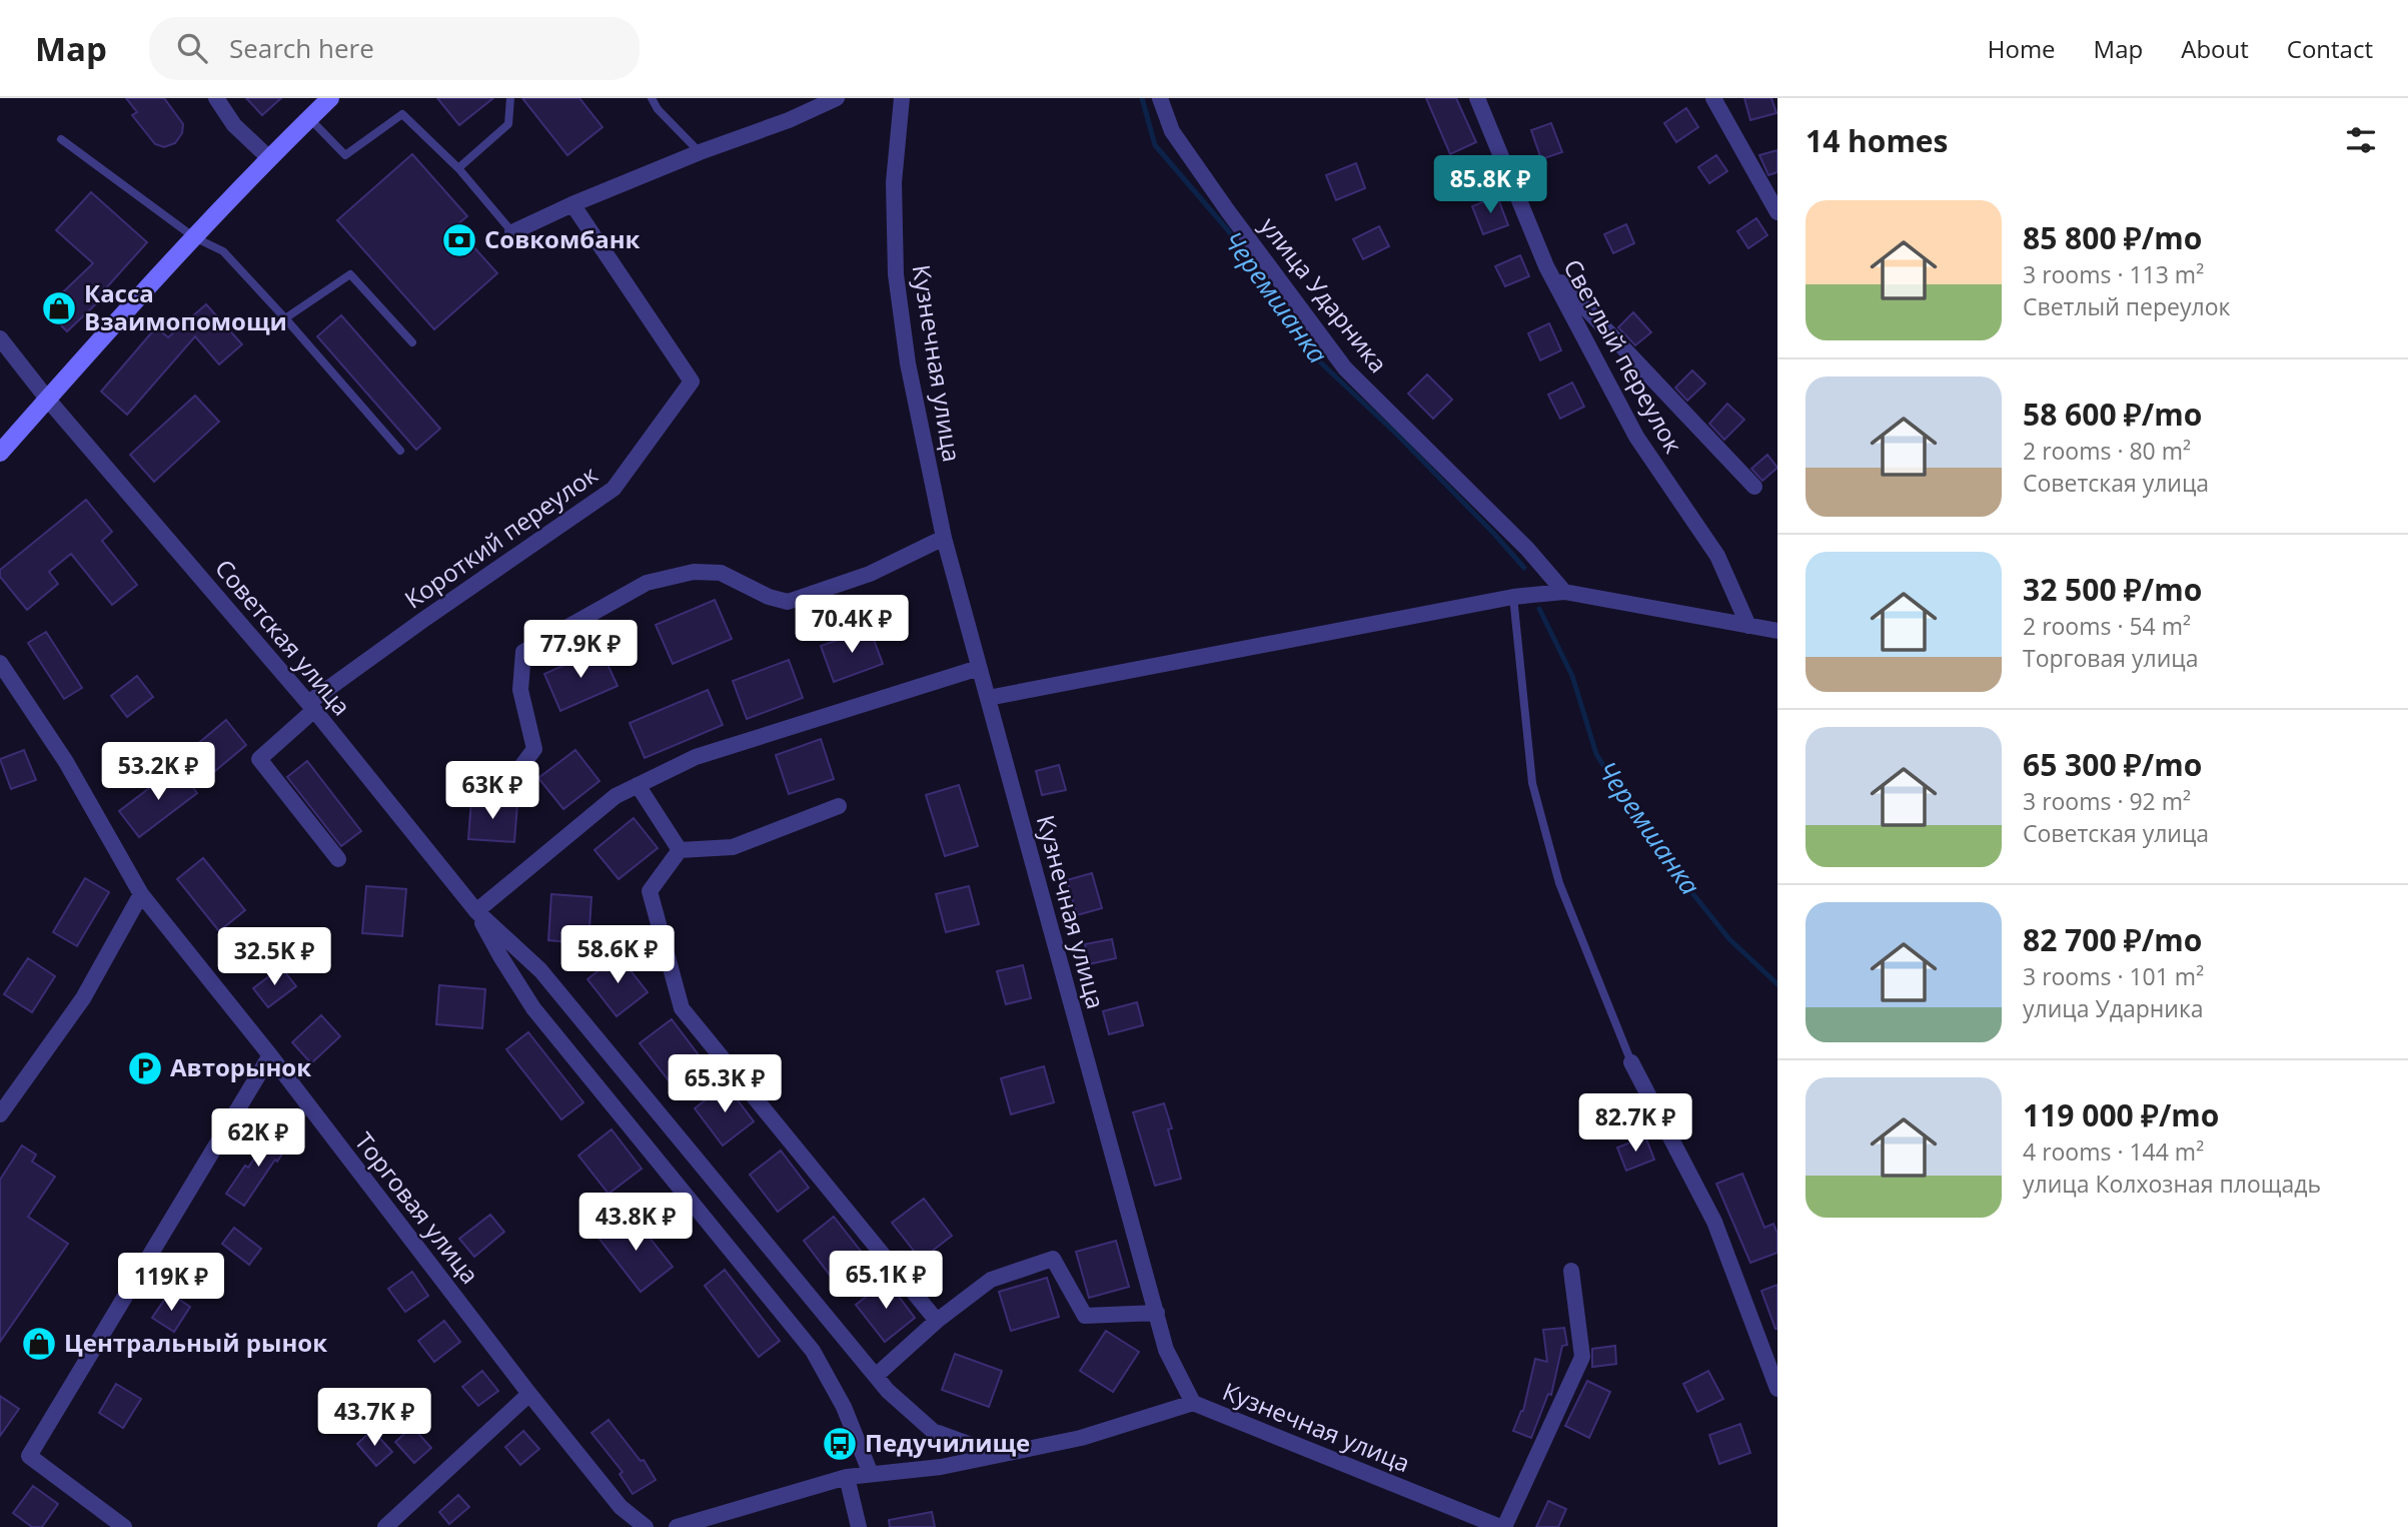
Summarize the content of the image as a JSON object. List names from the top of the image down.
{
  "streets": {
    "street": [
      "улица Ударника",
      "Светлый переулок",
      "Кузнечная улица",
      "Короткий переулок",
      "Советская улица",
      "Торговая улица"
    ]
  },
  "crossings": [
    ["Короткий переулок", "Советская улица"]
  ],
  "water": ["Черемшанка"],
  "places": {
    "bank": ["Совкомбанк"],
    "shop": ["Касса Взаимопомощи", "Центральный рынок"],
    "parking": ["Авторынок"],
    "bus stop": ["Педучилище"]
  },
  "page": {
    "header": "Map",
    "search": "Search here",
    "nav": [
      "Home",
      "Map",
      "About",
      "Contact"
    ],
    "heading": "14 homes",
    "price": [
      "85.8K ₽",
      "70.4K ₽",
      "77.9K ₽",
      "53.2K ₽",
      "63K ₽",
      "58.6K ₽",
      "32.5K ₽",
      "65.3K ₽",
      "82.7K ₽",
      "62K ₽",
      "43.8K ₽",
      "65.1K ₽",
      "119K ₽",
      "43.7K ₽"
    ],
    "list": [
      {
        "name": "85 800 ₽/mo",
        "note": "3 rooms · 113 m² · Светлый переулок"
      },
      {
        "name": "58 600 ₽/mo",
        "note": "2 rooms · 80 m² · Советская улица"
      },
      {
        "name": "32 500 ₽/mo",
        "note": "2 rooms · 54 m² · Торговая улица"
      },
      {
        "name": "65 300 ₽/mo",
        "note": "3 rooms · 92 m² · Советская улица"
      },
      {
        "name": "82 700 ₽/mo",
        "note": "3 rooms · 101 m² · улица Ударника"
      },
      {
        "name": "119 000 ₽/mo",
        "note": "4 rooms · 144 m² · улица Колхозная площадь"
      }
    ]
  }
}
